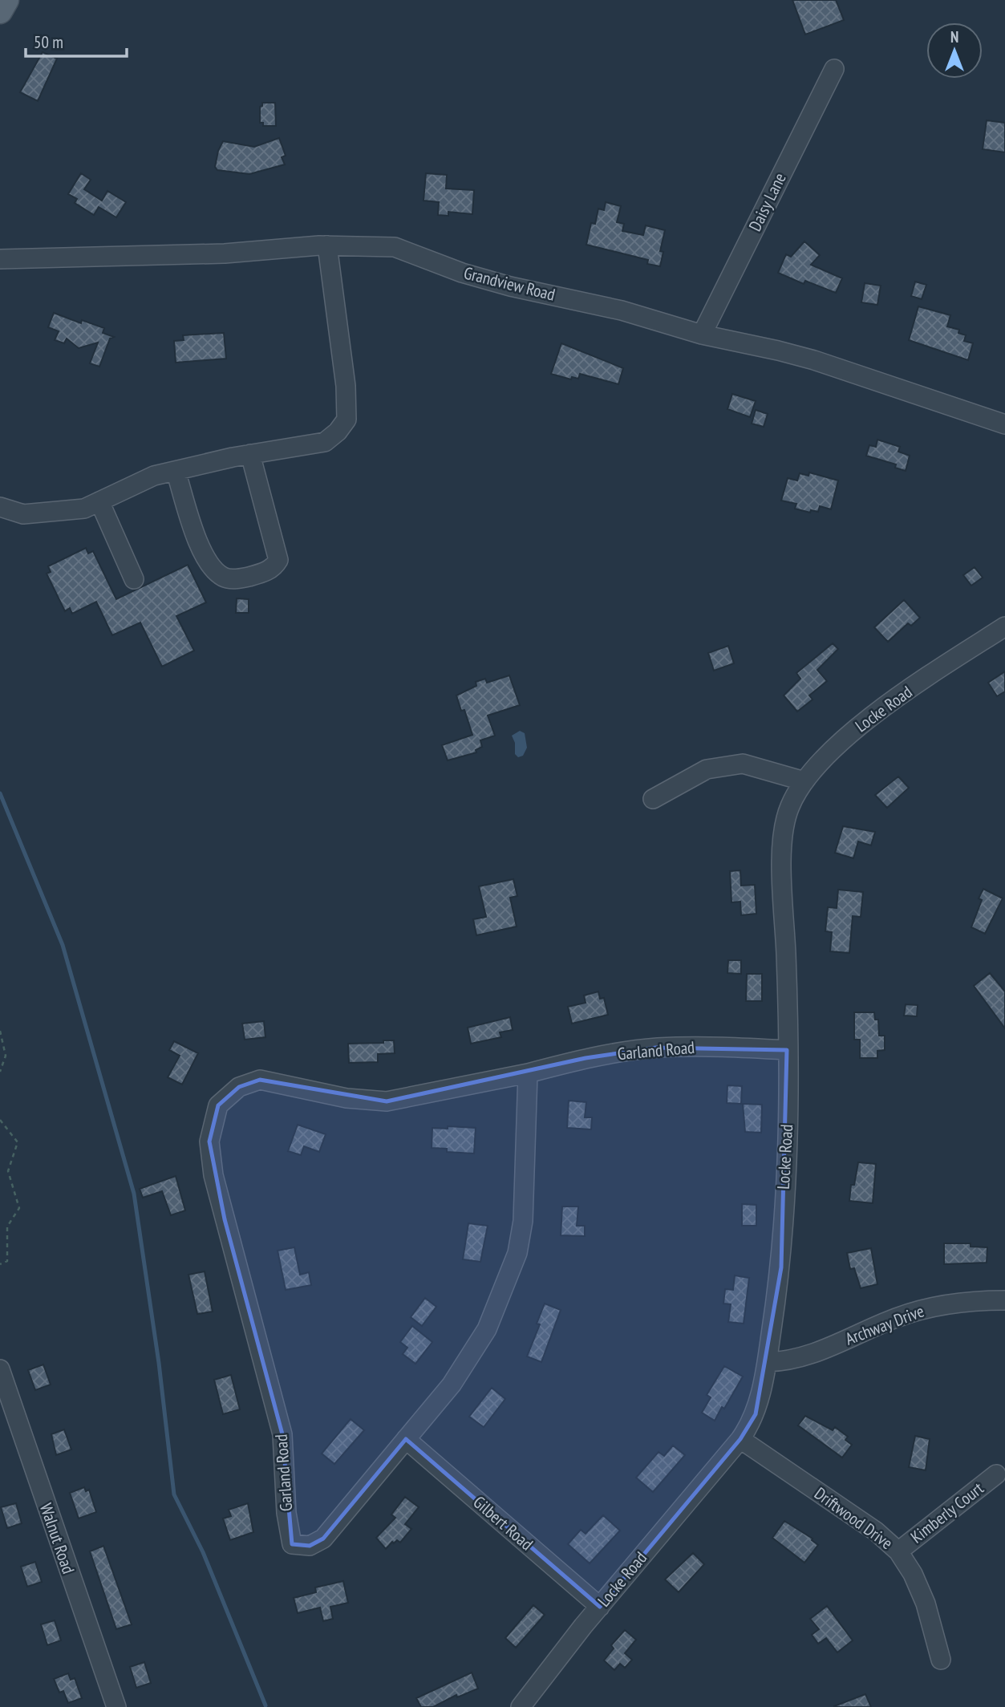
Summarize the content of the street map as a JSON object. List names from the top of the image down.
{
  "streets": {
    "street": [
      "Daisy Lane",
      "Grandview Road",
      "Locke Road",
      "Garland Road",
      "Archway Drive",
      "Kimberly Court",
      "Driftwood Drive",
      "Gilbert Road",
      "Walnut Road"
    ]
  },
  "crossings": [
    ["Daisy Lane", "Grandview Road"],
    ["Locke Road", "Garland Road"],
    ["Locke Road", "Archway Drive"],
    ["Locke Road", "Driftwood Drive"],
    ["Locke Road", "Gilbert Road"],
    ["Garland Road", "Gilbert Road"],
    ["Kimberly Court", "Driftwood Drive"]
  ],
  "scale_bar": "50 m",
  "north": "top"
}
